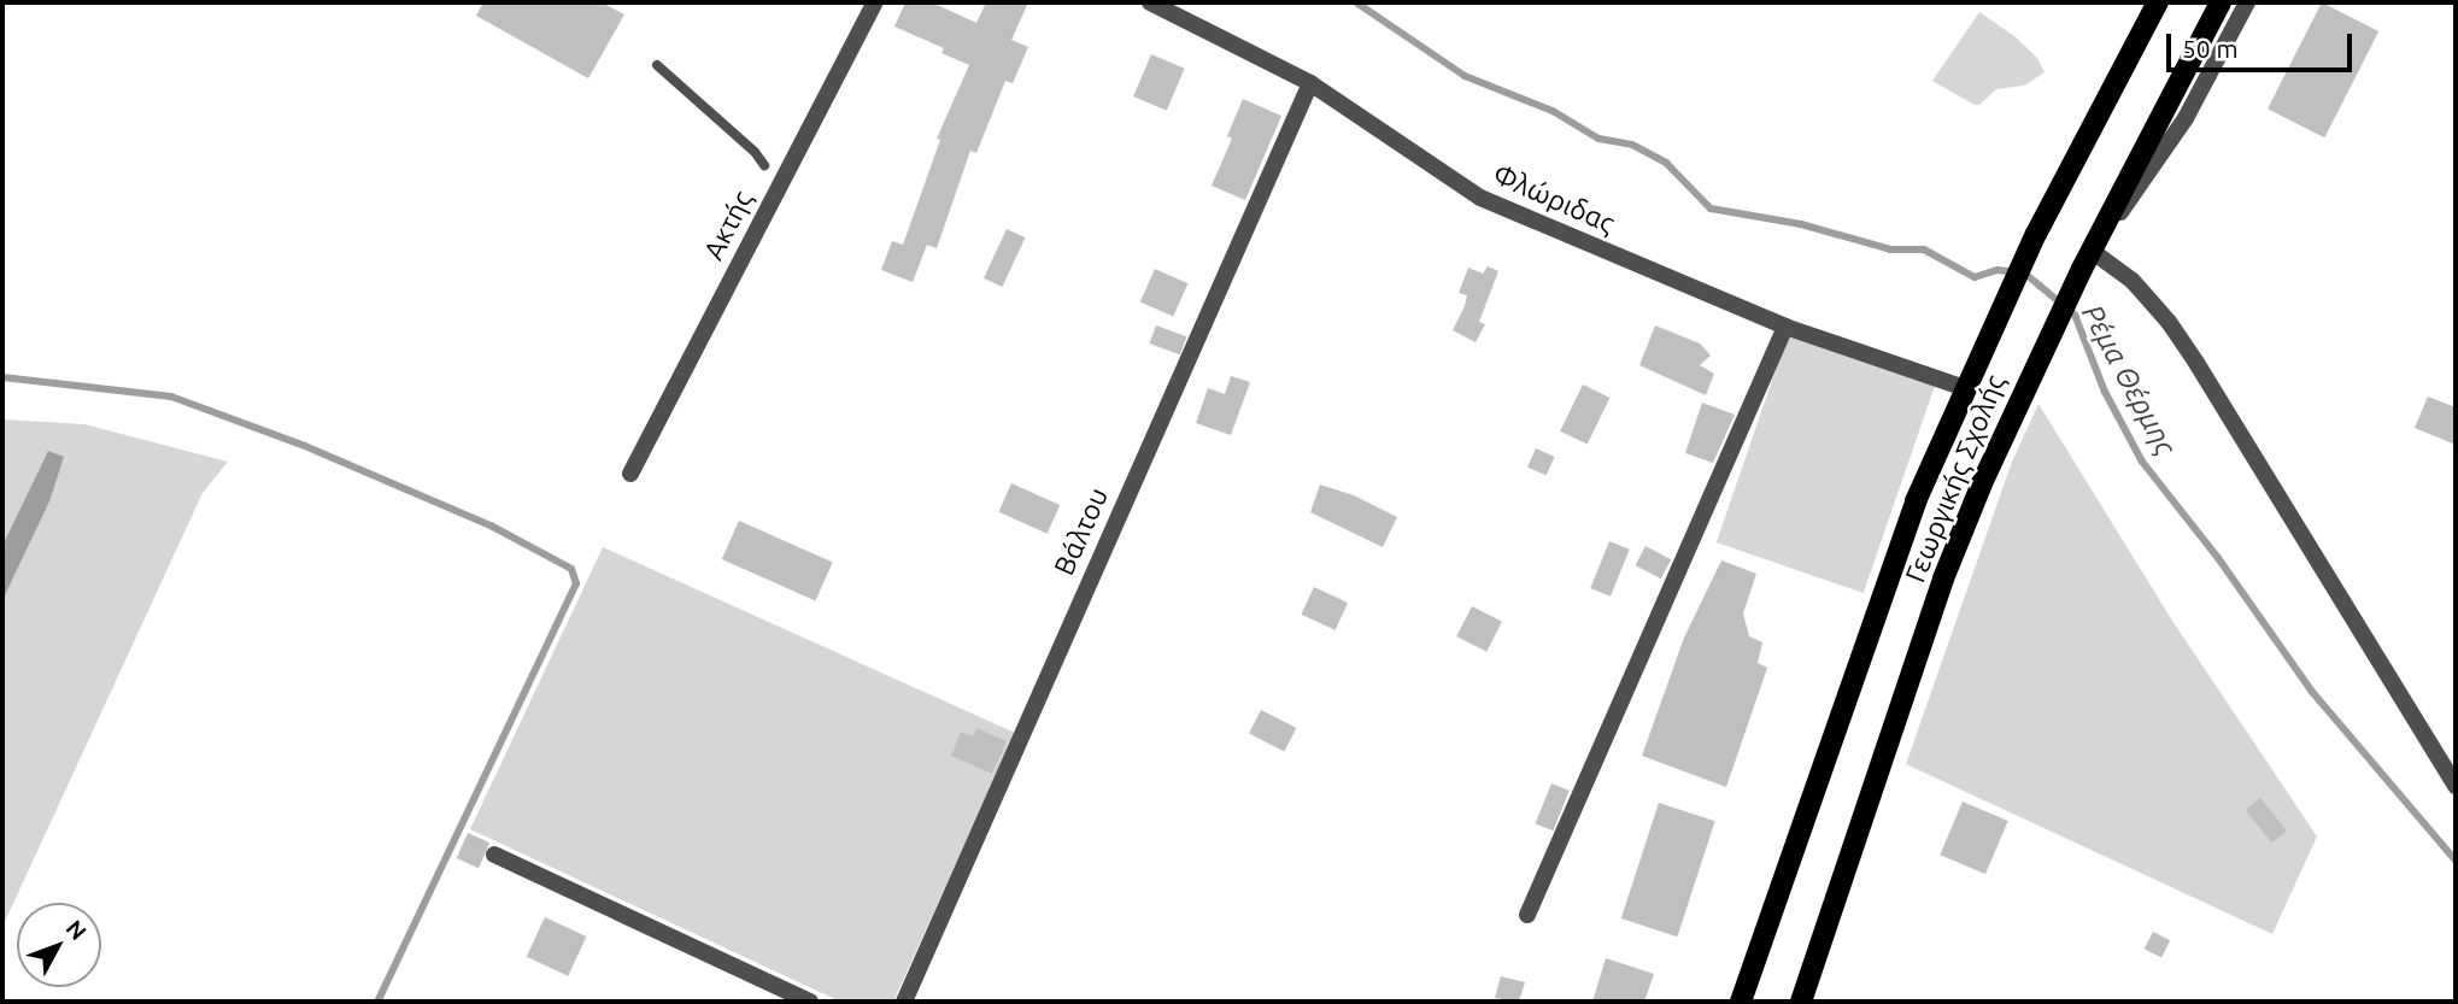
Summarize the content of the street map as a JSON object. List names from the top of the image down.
{
  "streets": {
    "main road": ["Γεωργικής Σχολής"],
    "street": ["Φλώριδας", "Ακτής", "Βάλτου"]
  },
  "crossings": [
    ["Φλώριδας", "Γεωργικής Σχολής"],
    ["Φλώριδας", "Βάλτου"]
  ],
  "water": ["Ρέμα Θέρμης"],
  "scale_bar": "50 m",
  "north": "top right"
}
